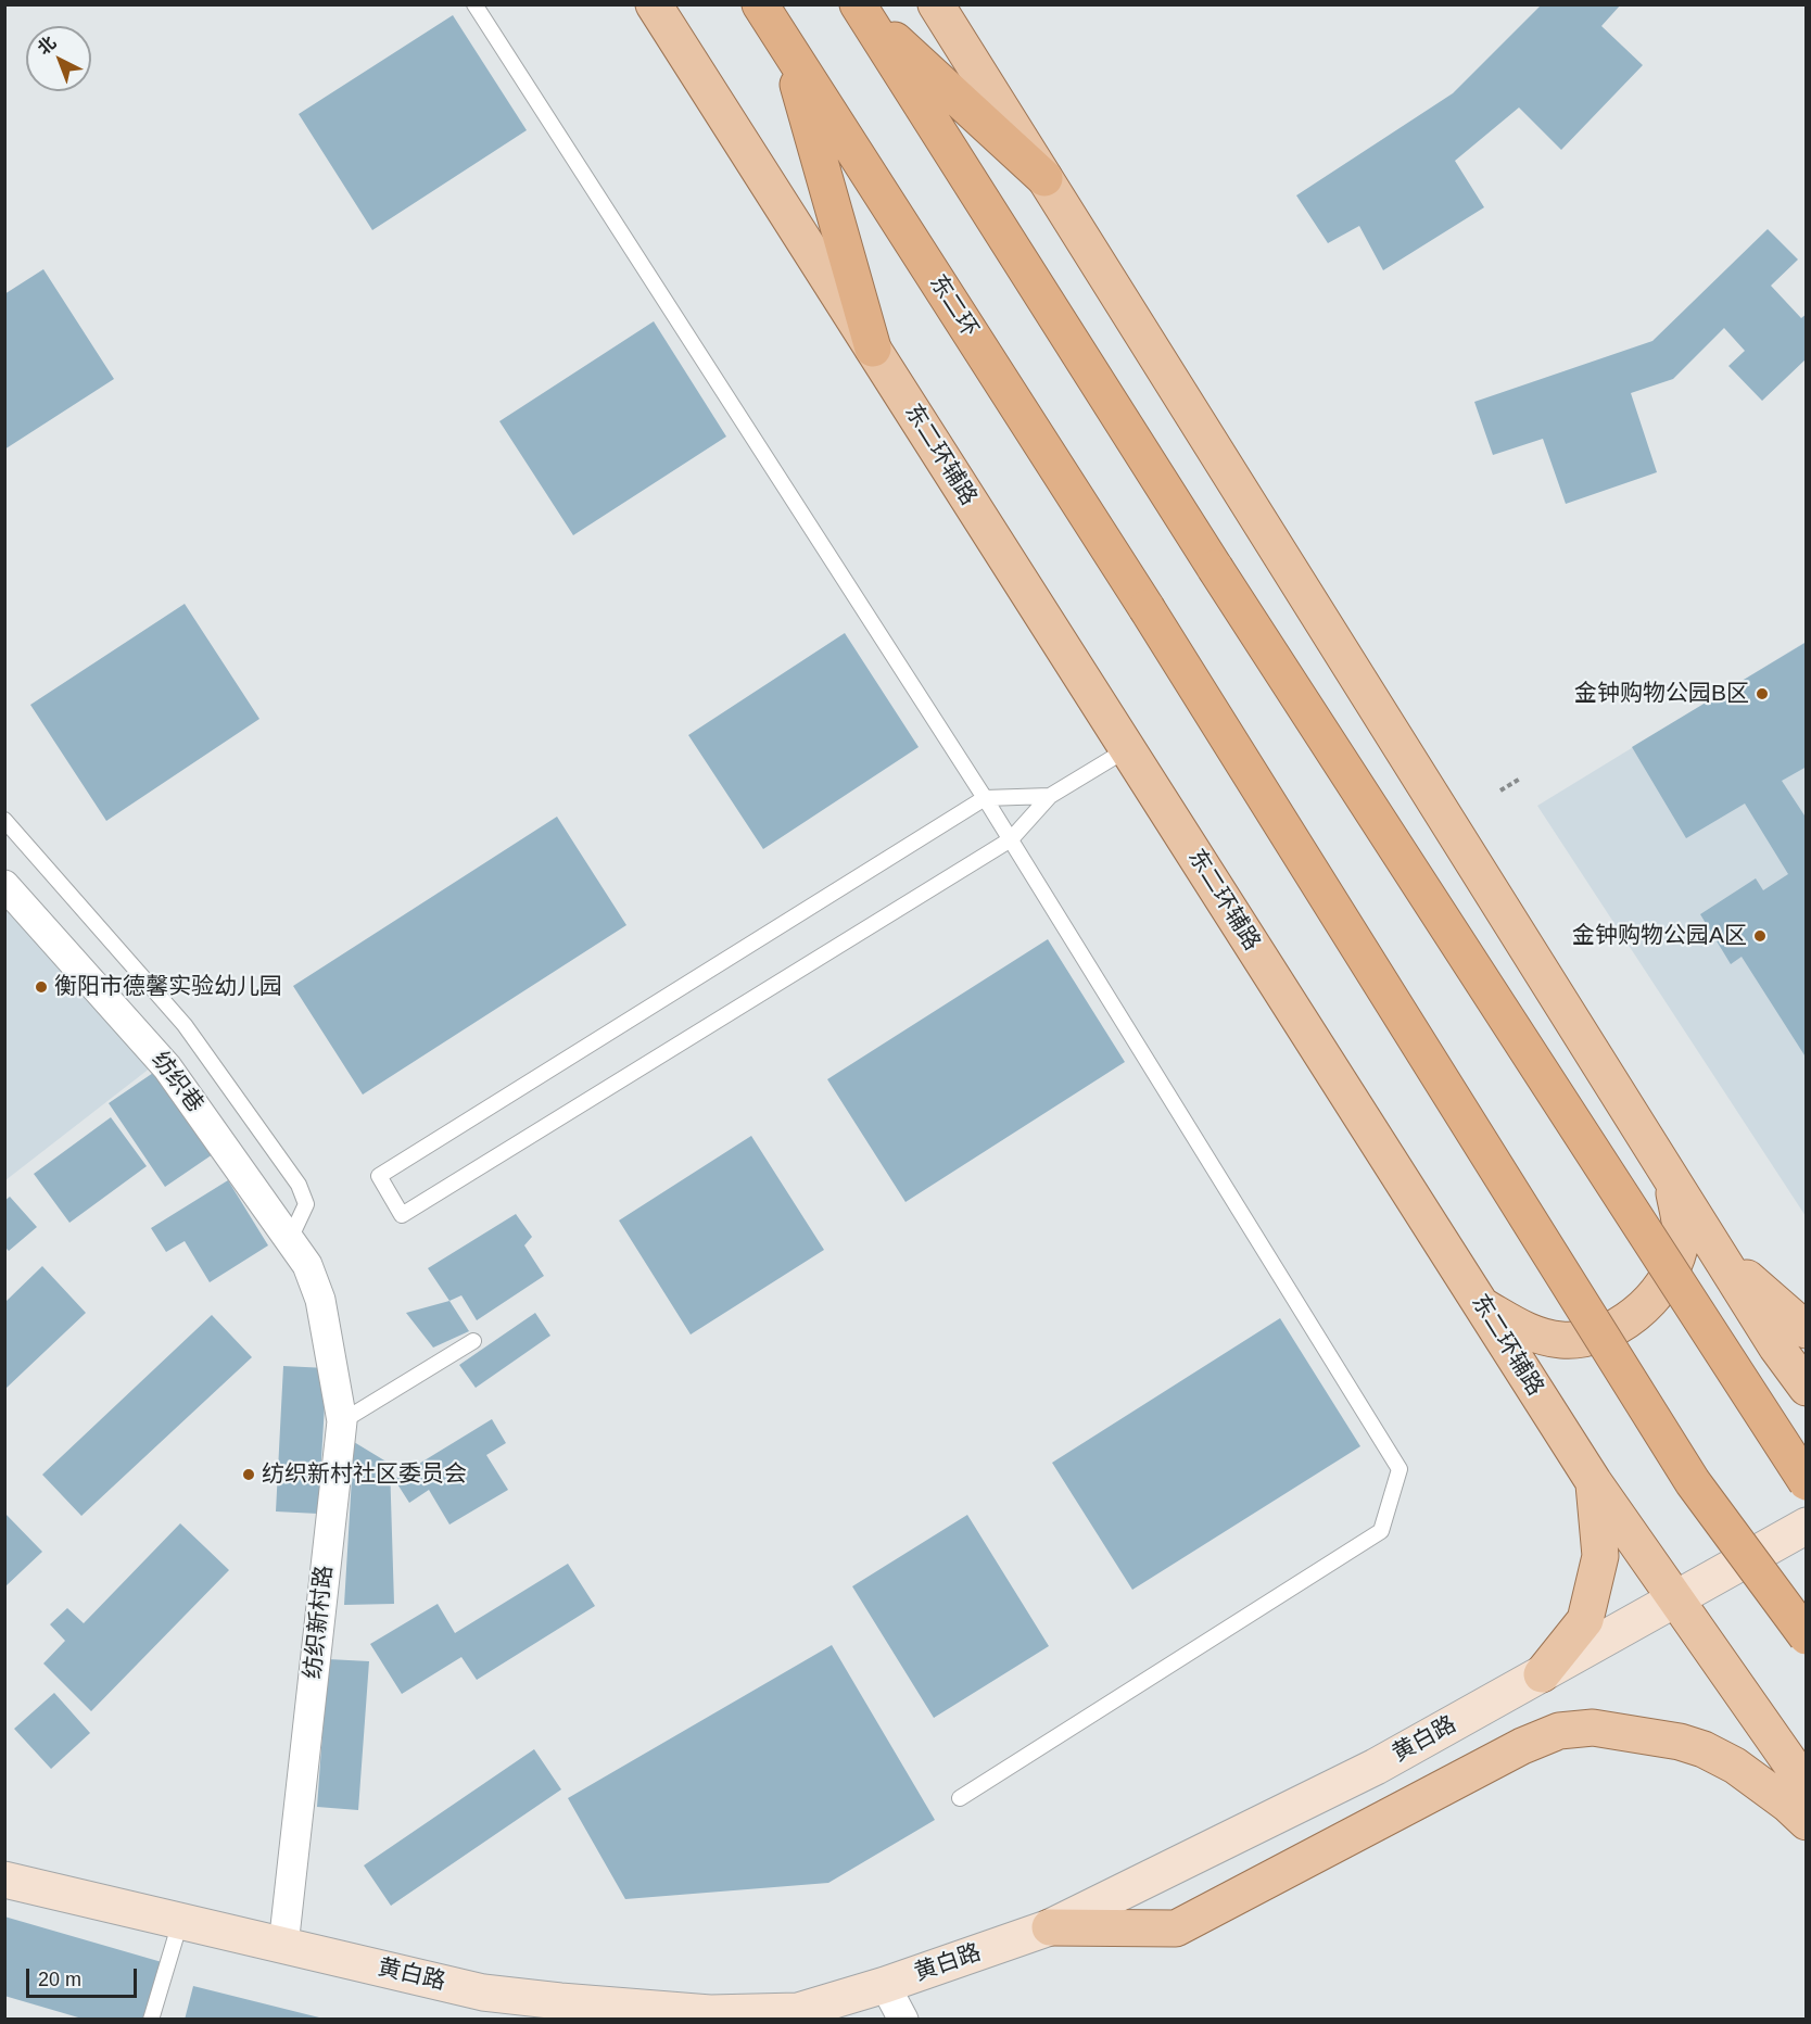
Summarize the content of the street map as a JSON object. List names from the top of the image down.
{
  "streets": {
    "highway": ["东二环"],
    "main road": ["东二环辅路", "黄白路"],
    "street": ["纺织巷", "纺织新村路"]
  },
  "crossings": [
    ["东二环辅路", "黄白路"],
    ["纺织巷", "纺织新村路"],
    ["纺织新村路", "黄白路"]
  ],
  "places": [
    "金钟购物公园B区",
    "金钟购物公园A区",
    "衡阳市德馨实验幼儿园",
    "纺织新村社区委员会"
  ],
  "scale_bar": "20 m",
  "north": "top left"
}
